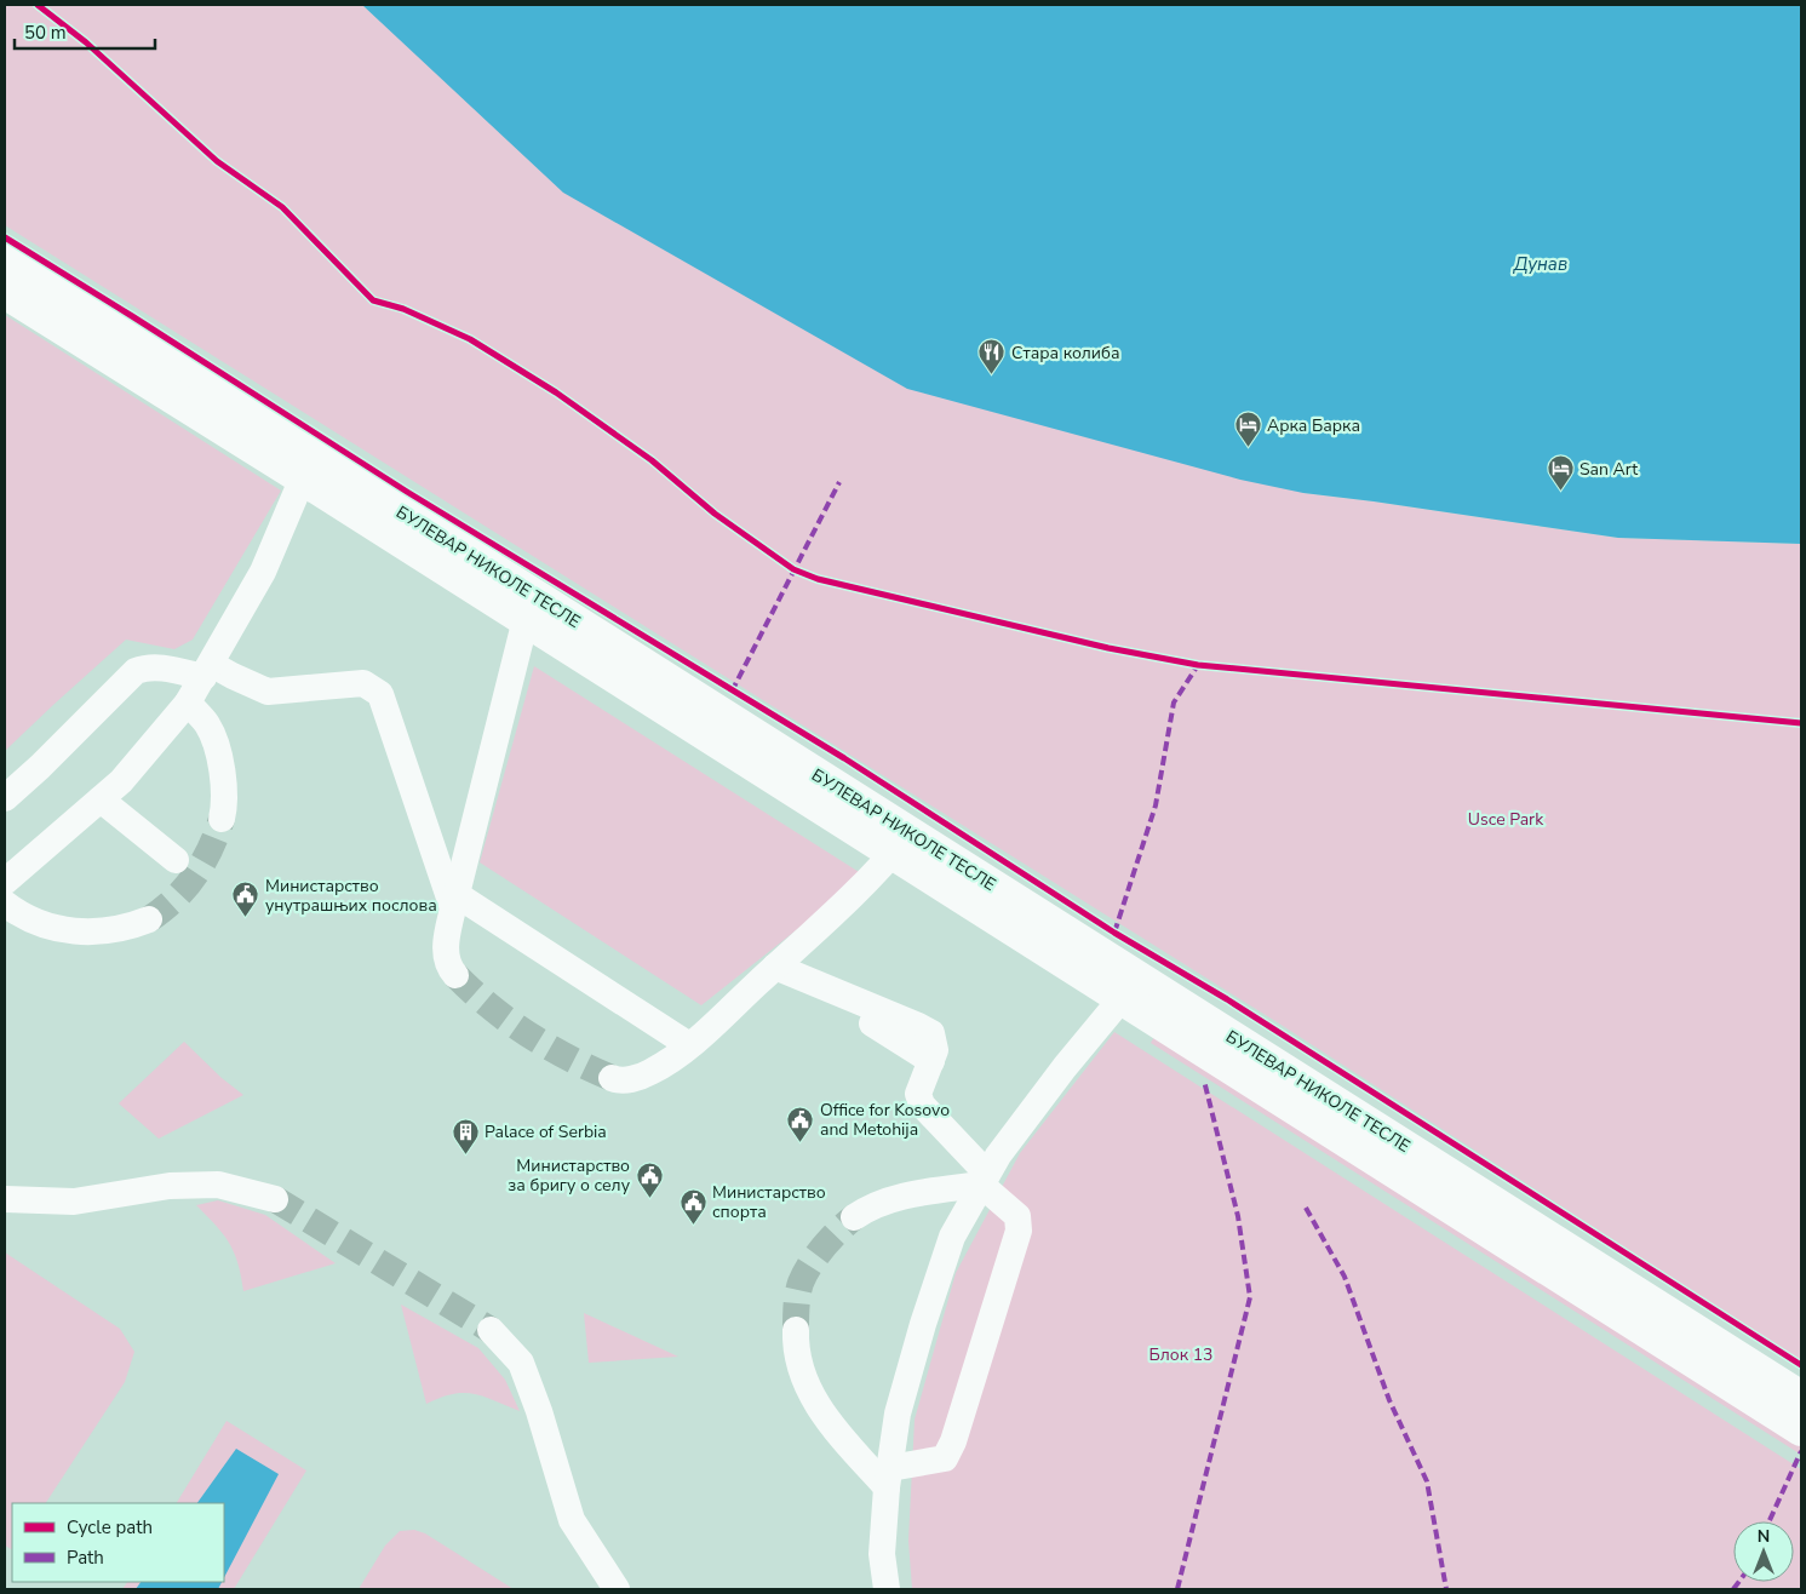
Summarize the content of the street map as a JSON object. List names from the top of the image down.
{
  "streets": {
    "main road": ["БУЛЕВАР НИКОЛЕ ТЕСЛЕ"]
  },
  "water": ["Дунав"],
  "parks": ["Usce Park", "Блок 13"],
  "places": {
    "restaurant": ["Стара колиба"],
    "hotel": ["Арка Барка", "San Art"],
    "public building": [
      "Министарство унутрашњих послова",
      "Office for Kosovo and Metohija",
      "Министарство за бригу о селу",
      "Министарство спорта"
    ],
    "building": ["Palace of Serbia"]
  },
  "legend": ["Cycle path", "Path"],
  "scale_bar": "50 m",
  "north": "top"
}
